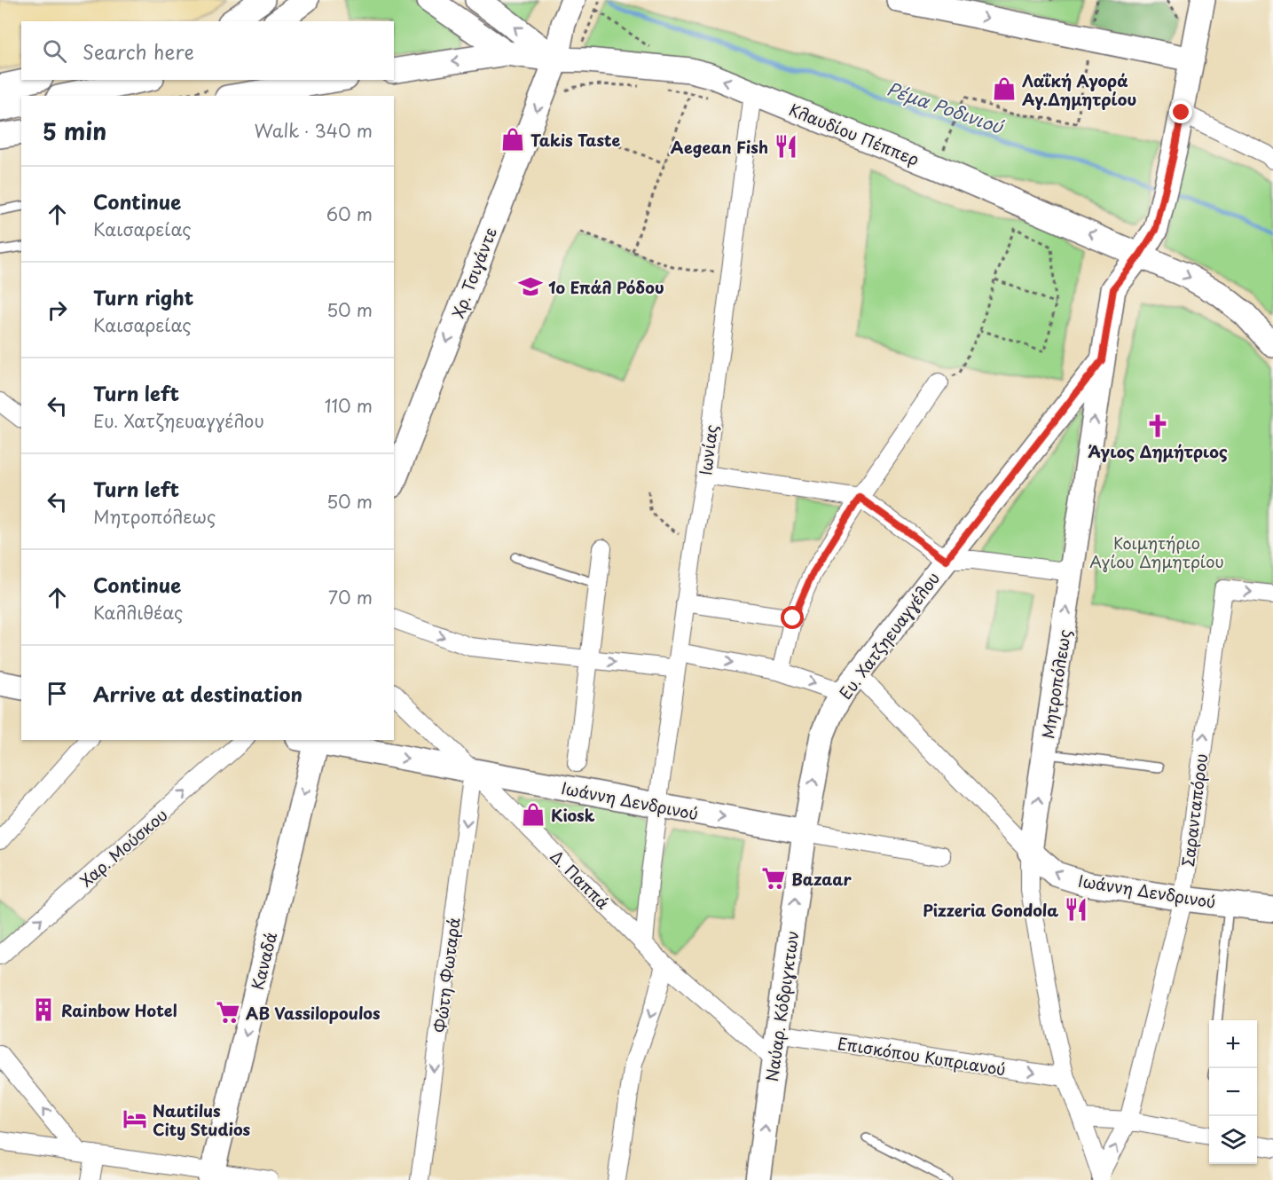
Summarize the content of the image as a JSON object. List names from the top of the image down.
{
  "streets": {
    "street": [
      "Κλαυδίου Πέππερ",
      "Χρ. Τσιγάντε",
      "Ιωνίας",
      "Ευ. Χατζηευαγγέλου",
      "Μητροπόλεως",
      "Ιωάννη Δενδρινού",
      "Σαρανταπόρου",
      "Χαρ. Μούσκου",
      "Δ. Παππά",
      "Καναδά",
      "Φώτη Φωταρά",
      "Ναύαρ. Κόδριγκτων",
      "Επισκόπου Κυπριανού"
    ]
  },
  "crossings": [
    ["Κλαυδίου Πέππερ", "Χρ. Τσιγάντε"],
    ["Κλαυδίου Πέππερ", "Ιωνίας"],
    ["Κλαυδίου Πέππερ", "Μητροπόλεως"],
    ["Ιωνίας", "Ιωάννη Δενδρινού"],
    ["Ιωνίας", "Δ. Παππά"],
    ["Ευ. Χατζηευαγγέλου", "Μητροπόλεως"],
    ["Ευ. Χατζηευαγγέλου", "Ιωάννη Δενδρινού"],
    ["Ευ. Χατζηευαγγέλου", "Ναύαρ. Κόδριγκτων"],
    ["Μητροπόλεως", "Ιωάννη Δενδρινού"],
    ["Μητροπόλεως", "Σαρανταπόρου"],
    ["Μητροπόλεως", "Επισκόπου Κυπριανού"],
    ["Ιωάννη Δενδρινού", "Σαρανταπόρου"],
    ["Ιωάννη Δενδρινού", "Δ. Παππά"],
    ["Ιωάννη Δενδρινού", "Καναδά"],
    ["Ιωάννη Δενδρινού", "Φώτη Φωταρά"],
    ["Ιωάννη Δενδρινού", "Ναύαρ. Κόδριγκτων"],
    ["Δ. Παππά", "Φώτη Φωταρά"],
    ["Δ. Παππά", "Ναύαρ. Κόδριγκτων"],
    ["Ναύαρ. Κόδριγκτων", "Επισκόπου Κυπριανού"]
  ],
  "one_way": [
    "Χρ. Τσιγάντε",
    "Μητροπόλεως",
    "Σαρανταπόρου",
    "Καναδά",
    "Φώτη Φωταρά",
    "Επισκόπου Κυπριανού"
  ],
  "water": ["Ρέμα Ροδινιού"],
  "parks": ["Κοιμητήριο Αγίου Δημητρίου"],
  "places": {
    "shop": ["Λαΐκή Αγορά Αγ.Δημητρίου", "Takis Taste", "Kiosk"],
    "restaurant": ["Aegean Fish", "Pizzeria Gondola"],
    "school or university": ["1ο Επάλ Ρόδου"],
    "church": ["Άγιος Δημήτριος"],
    "supermarket": ["Bazaar", "AB Vassilopoulos"],
    "building": ["Rainbow Hotel"],
    "hotel": ["Nautilus City Studios"]
  },
  "page": {
    "search": "Search here",
    "heading": ["5 min", "Walk · 340 m"],
    "list": [
      ["Continue", "Καισαρείας", "60 m"],
      ["Turn right", "Καισαρείας", "50 m"],
      ["Turn left", "Ευ. Χατζηευαγγέλου", "110 m"],
      ["Turn left", "Μητροπόλεως", "50 m"],
      ["Continue", "Καλλιθέας", "70 m"],
      "Arrive at destination"
    ],
    "map_buttons": ["+", "−"]
  }
}
